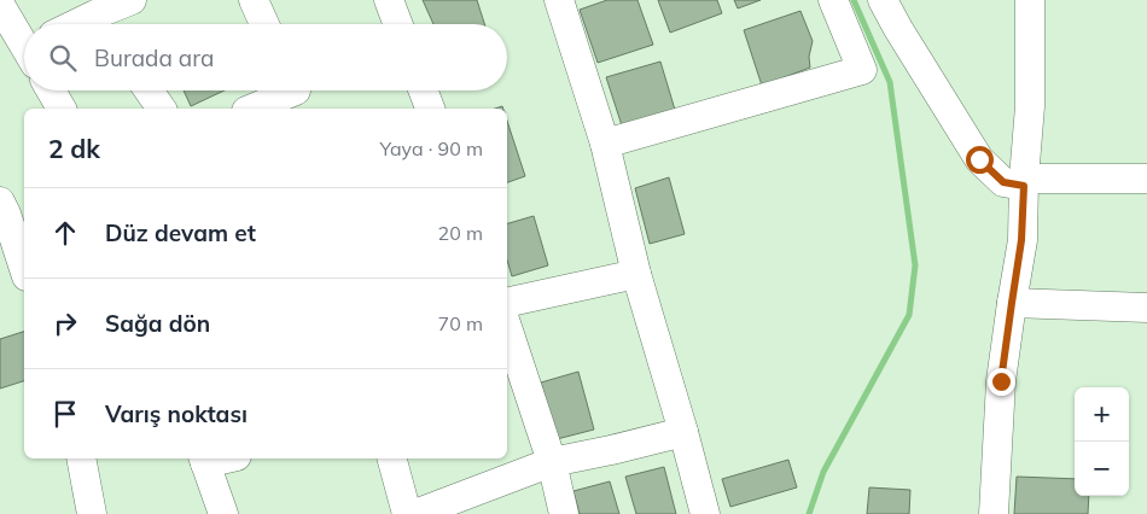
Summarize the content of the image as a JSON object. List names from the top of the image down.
{
  "page": {
    "search": "Burada ara",
    "heading": ["2 dk", "Yaya · 90 m"],
    "list": [
      ["Düz devam et", "20 m"],
      ["Sağa dön", "70 m"],
      "Varış noktası"
    ],
    "map_buttons": ["+", "−"]
  }
}
